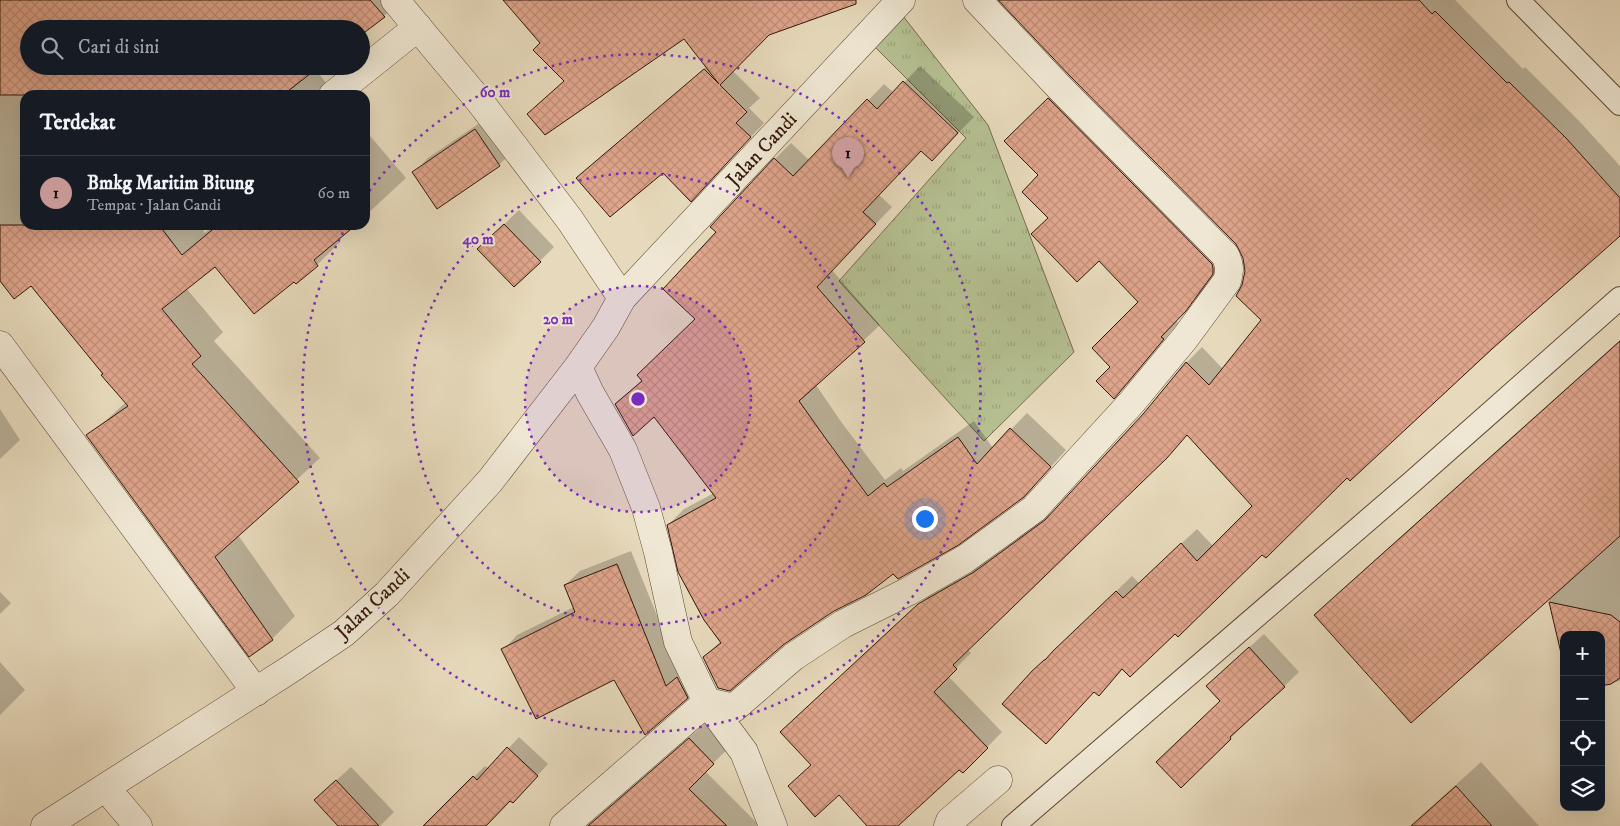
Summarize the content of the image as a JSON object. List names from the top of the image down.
{
  "streets": {
    "street": ["Jalan Candi"]
  },
  "page": {
    "search": "Cari di sini",
    "heading": "Terdekat",
    "pins": "1",
    "list": [
      {
        "mark": "1",
        "name": "Bmkg Maritim Bitung",
        "note": "Tempat · Jalan Candi",
        "value": "60 m"
      }
    ],
    "map_buttons": ["+", "−"]
  },
  "rings": ["60 m", "40 m", "20 m"]
}
